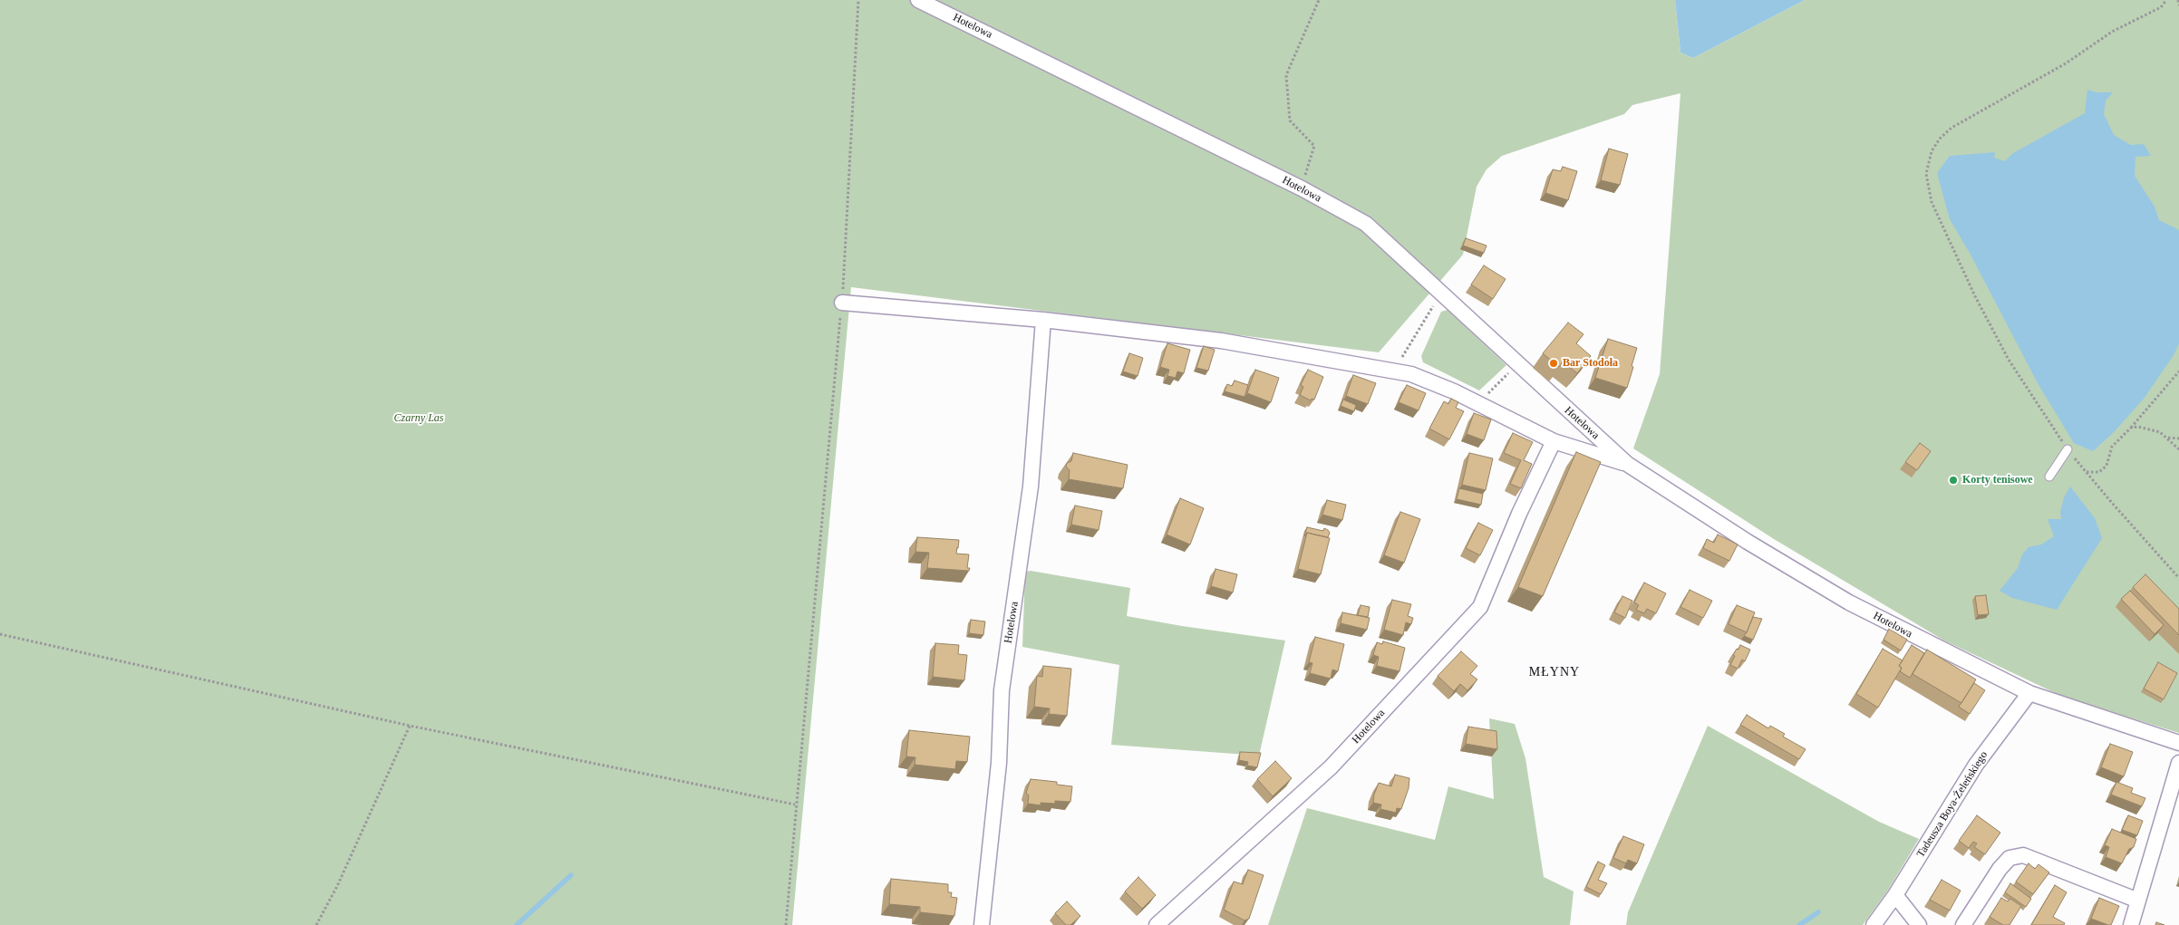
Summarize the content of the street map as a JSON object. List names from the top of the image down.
{
  "streets": {
    "street": ["Hotelowa", "Tadeusza Boya-Żeleńskiego"]
  },
  "crossings": [
    ["Hotelowa", "Tadeusza Boya-Żeleńskiego"]
  ],
  "districts": ["MŁYNY"],
  "parks": ["Czarny Las"],
  "places": ["Bar Stodoła", "Korty tenisowe"]
}
